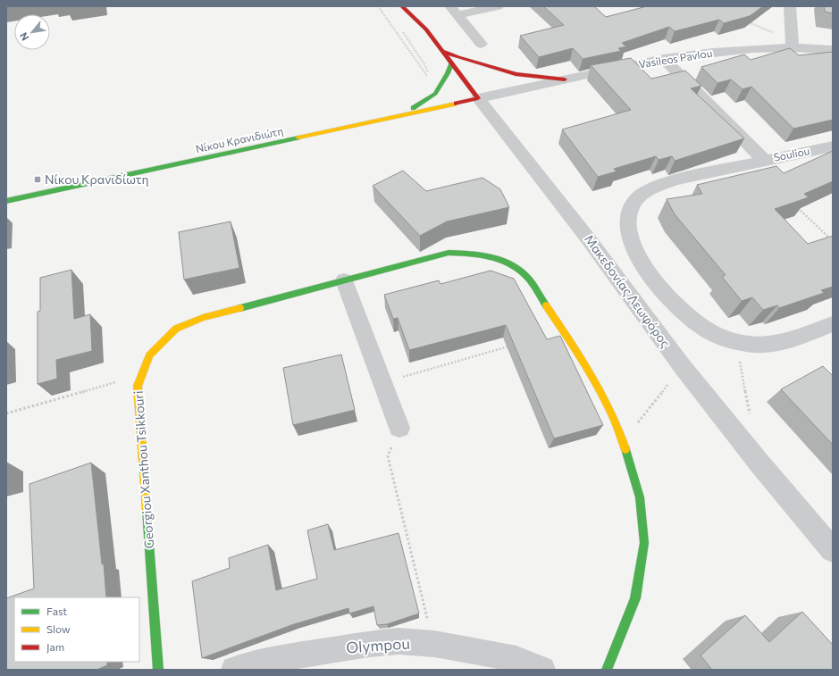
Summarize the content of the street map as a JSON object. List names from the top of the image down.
{
  "streets": {
    "main road": ["Νίκου Κρανιδιώτη", "Μακεδονίας Λεωφόρος", "Georgiou Xanthou Tsikkouri"],
    "street": ["Vasileos Pavlou", "Souliou", "Olympou"]
  },
  "crossings": [
    ["Vasileos Pavlou", "Νίκου Κρανιδιώτη"],
    ["Vasileos Pavlou", "Souliou"],
    ["Vasileos Pavlou", "Μακεδονίας Λεωφόρος"],
    ["Νίκου Κρανιδιώτη", "Μακεδονίας Λεωφόρος"]
  ],
  "places": {
    "transit": ["Νίκου Κρανιδίωτη"]
  },
  "legend": ["Fast", "Slow", "Jam"],
  "north": "bottom left"
}
